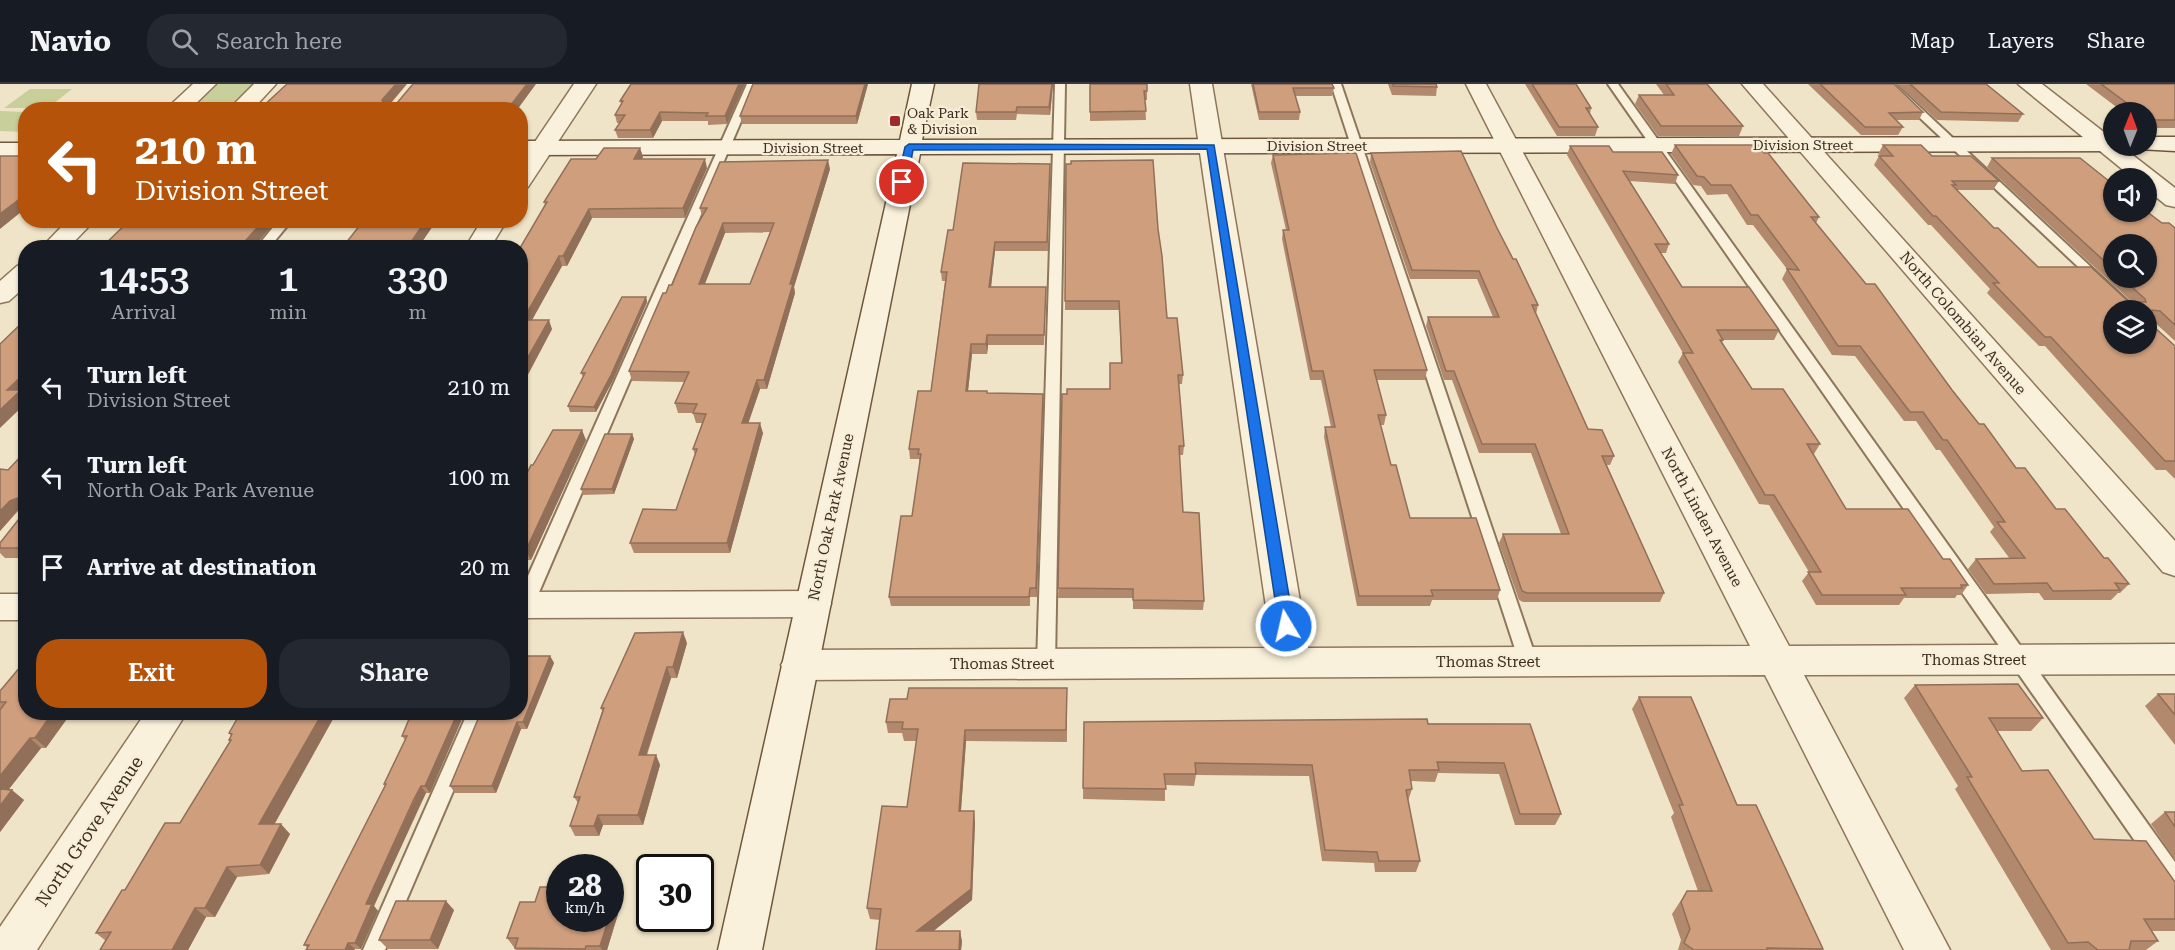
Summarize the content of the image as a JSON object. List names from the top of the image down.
{
  "streets": {
    "street": [
      "Division Street",
      "North Colombian Avenue",
      "North Oak Park Avenue",
      "North Linden Avenue",
      "Thomas Street",
      "North Grove Avenue"
    ]
  },
  "crossings": [
    ["Division Street", "North Colombian Avenue"],
    ["Division Street", "North Oak Park Avenue"],
    ["Division Street", "North Linden Avenue"],
    ["North Oak Park Avenue", "Thomas Street"],
    ["North Linden Avenue", "Thomas Street"]
  ],
  "places": {
    "transit": ["Oak Park & Division"]
  },
  "north": "top",
  "page": {
    "header": "Navio",
    "search": "Search here",
    "nav": ["Map", "Layers", "Share"],
    "turn": ["210 m", "Division Street"],
    "eta": [
      "14:53",
      "Arrival",
      "1",
      "min",
      "330",
      "m"
    ],
    "list": [
      {
        "name": "Turn left",
        "note": "Division Street",
        "value": "210 m"
      },
      {
        "name": "Turn left",
        "note": "North Oak Park Avenue",
        "value": "100 m"
      },
      {
        "name": "Arrive at destination",
        "value": "20 m"
      }
    ],
    "buttons": ["Exit", "Share"],
    "speed": "28 km/h",
    "limit": "30"
  }
}
